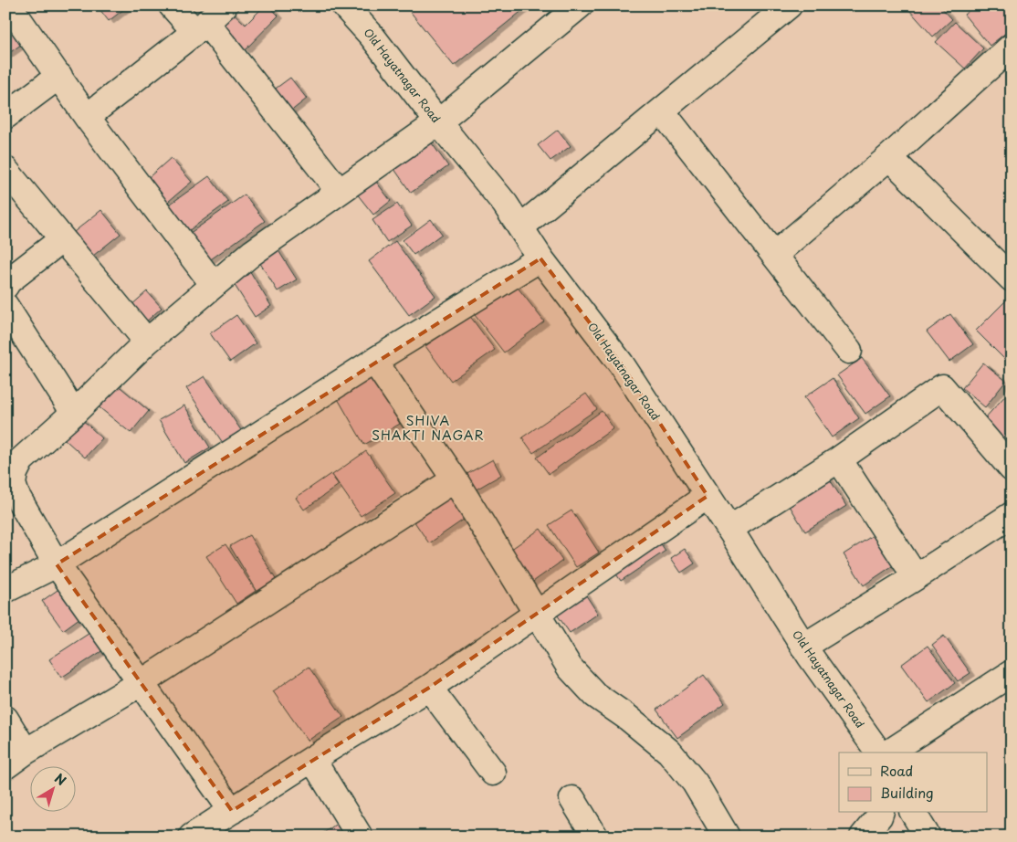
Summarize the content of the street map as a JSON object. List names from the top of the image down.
{
  "streets": {
    "street": ["Old Hayatnagar Road"]
  },
  "districts": ["SHIVA SHAKTI NAGAR"],
  "legend": ["Road", "Building"],
  "north": "top right"
}
